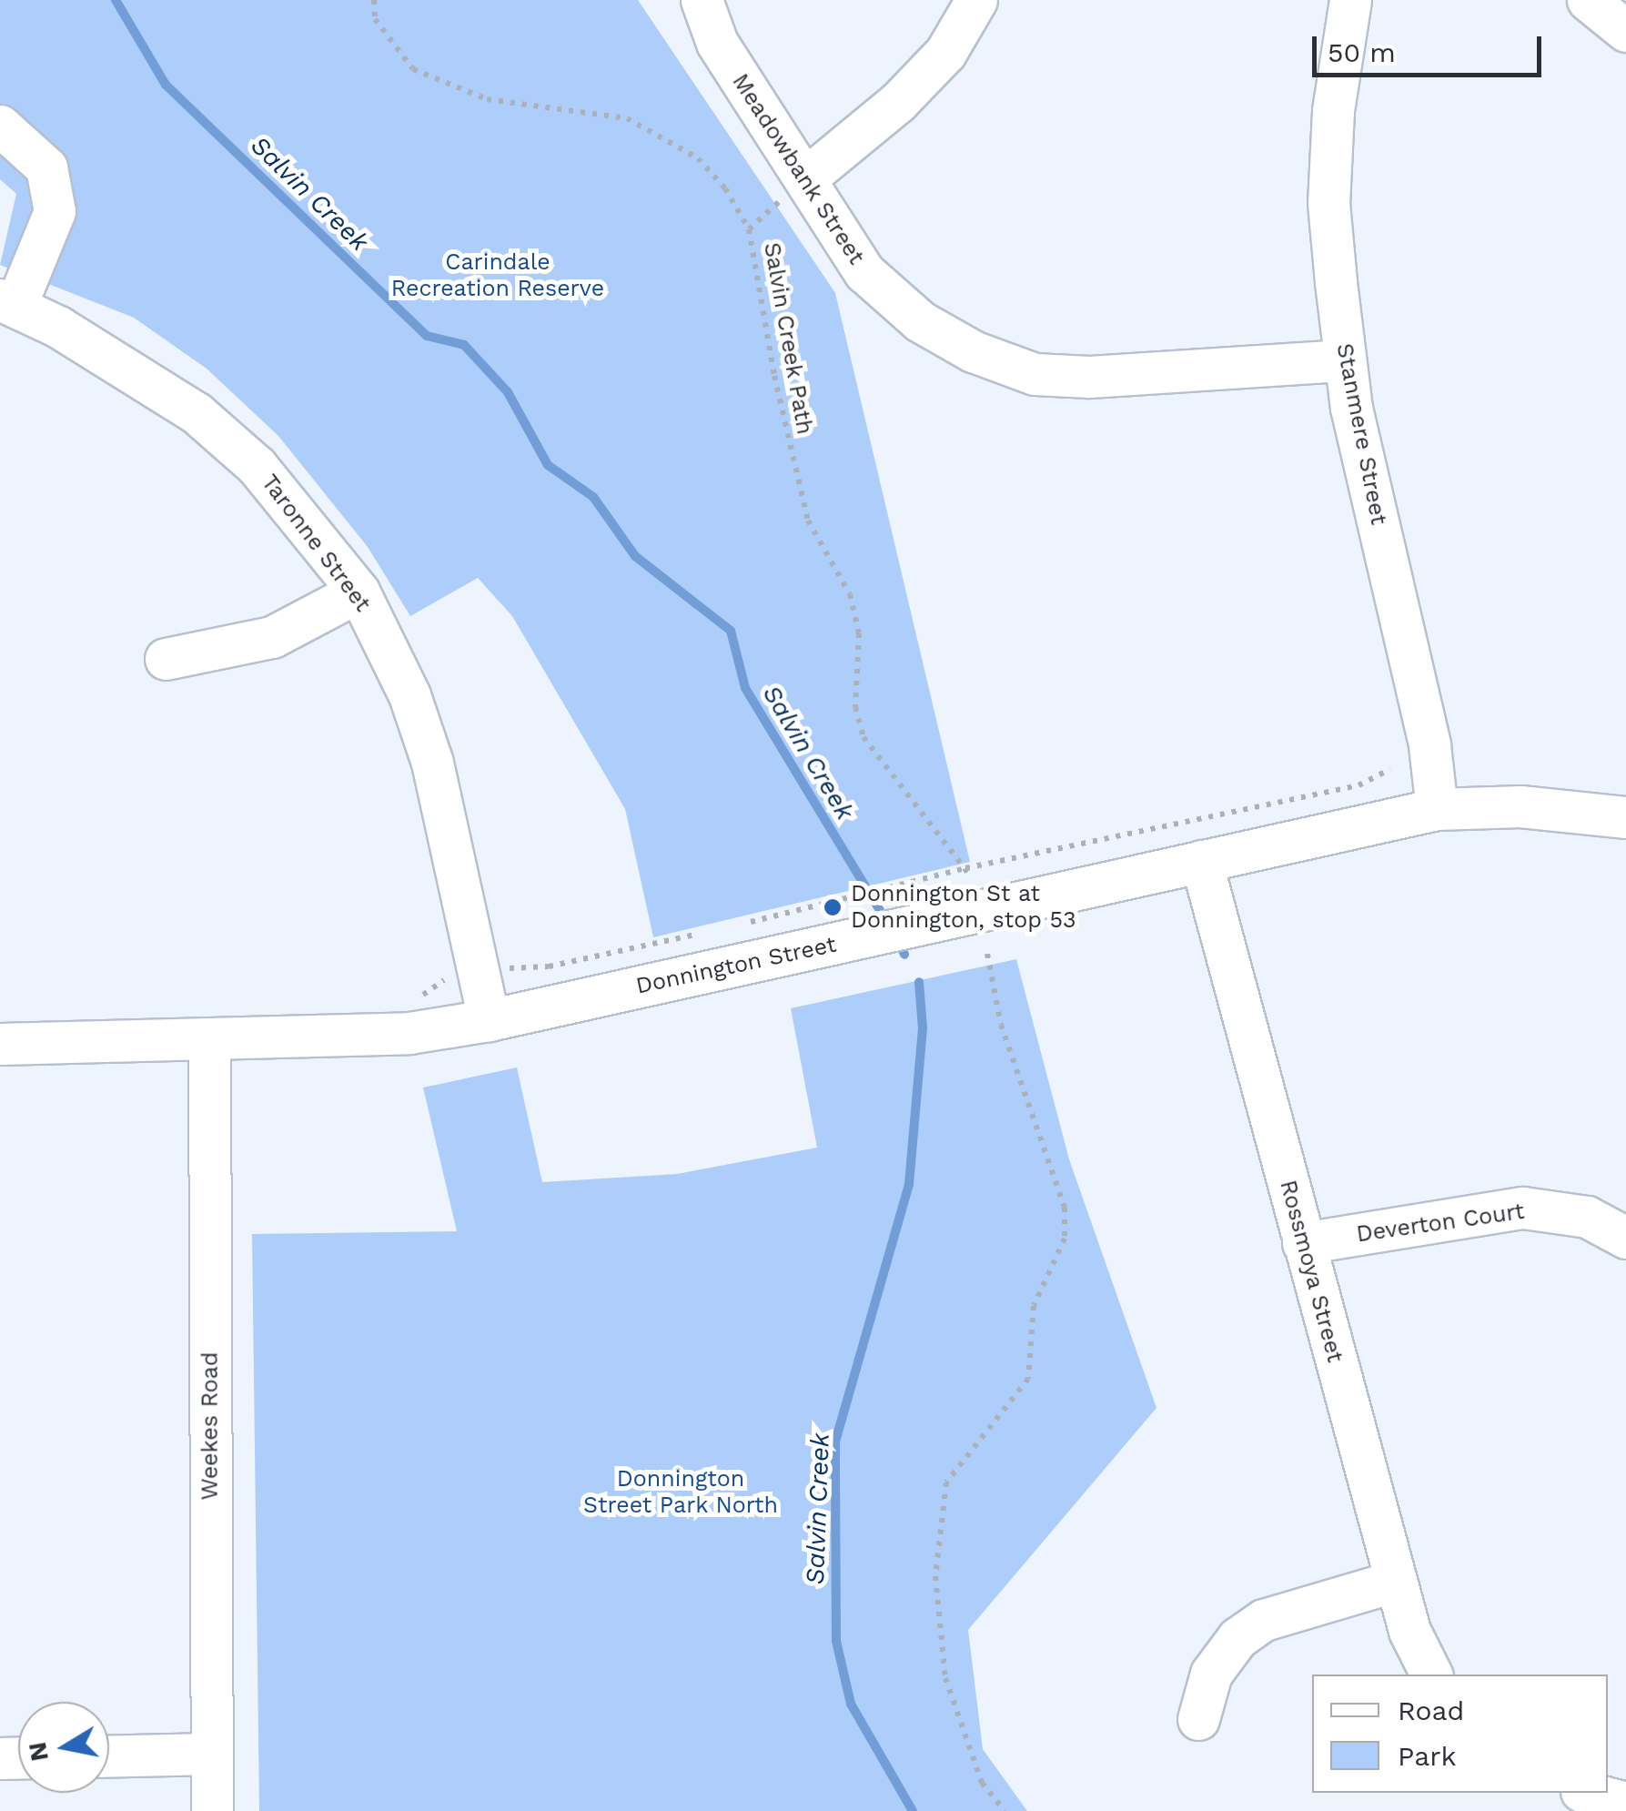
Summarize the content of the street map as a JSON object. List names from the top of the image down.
{
  "streets": {
    "street": [
      "Meadowbank Street",
      "Stanmere Street",
      "Taronne Street",
      "Donnington Street",
      "Deverton Court",
      "Rossmoya Street",
      "Weekes Road"
    ],
    "path": ["Salvin Creek Path"]
  },
  "crossings": [
    ["Meadowbank Street", "Stanmere Street"],
    ["Stanmere Street", "Donnington Street"],
    ["Taronne Street", "Donnington Street"],
    ["Donnington Street", "Rossmoya Street"],
    ["Donnington Street", "Weekes Road"],
    ["Deverton Court", "Rossmoya Street"]
  ],
  "water": ["Salvin Creek"],
  "parks": ["Carindale Recreation Reserve", "Donnington Street Park North"],
  "places": ["Donnington St at Donnington, stop 53"],
  "legend": ["Road", "Park"],
  "scale_bar": "50 m",
  "north": "left"
}
